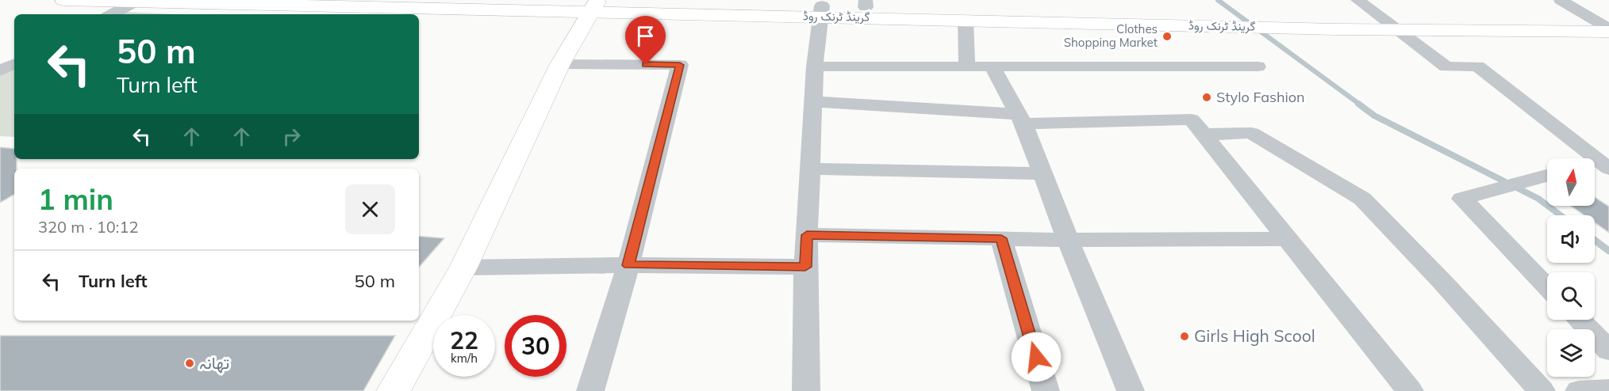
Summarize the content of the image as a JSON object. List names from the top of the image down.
{
  "streets": {
    "main road": ["گرینڈ ٹرنک روڈ"]
  },
  "places": [
    "Clothes Shopping Market",
    "Stylo Fashion",
    "Girls High Scool",
    "تھانہ"
  ],
  "north": "top",
  "page": {
    "turn": ["50 m", "Turn left"],
    "heading": ["1 min", "320 m · 10:12"],
    "list": [
      {
        "name": "Turn left",
        "value": "50 m"
      }
    ],
    "speed": "22 km/h",
    "limit": "30"
  }
}
